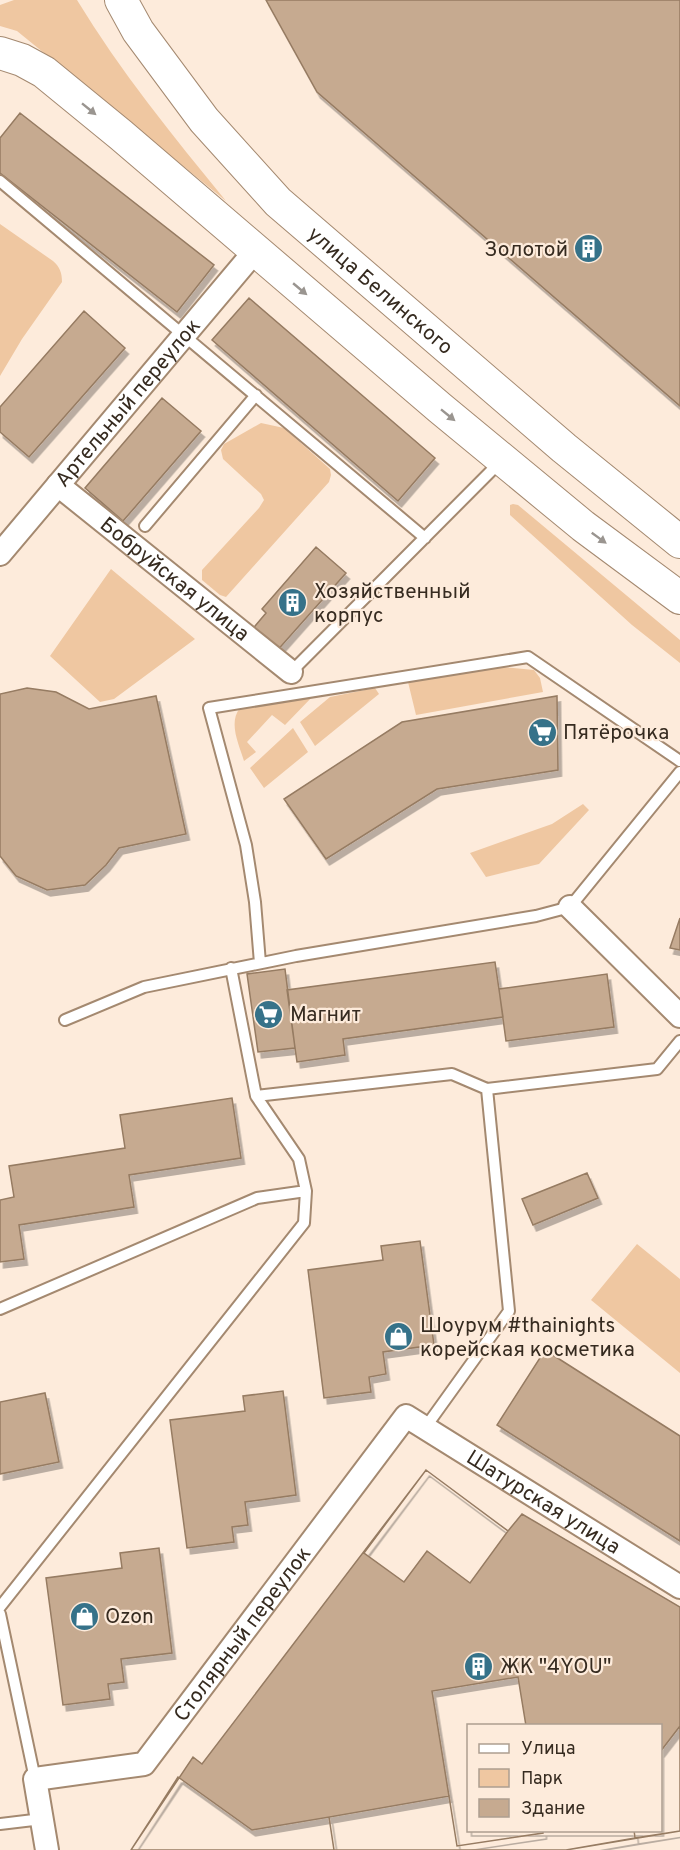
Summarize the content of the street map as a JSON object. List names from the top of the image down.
{
  "streets": {
    "main road": ["улица Белинского"],
    "street": [
      "Артельный переулок",
      "Бобруйская улица",
      "Шатурская улица",
      "Столярный переулок"
    ]
  },
  "crossings": [
    ["Артельный переулок", "Бобруйская улица"],
    ["Шатурская улица", "Столярный переулок"]
  ],
  "places": {
    "building": ["Золотой", "Хозяйственный корпус", "ЖК \"4YOU\""],
    "supermarket": ["Пятёрочка", "Магнит"],
    "shop": ["Шоурум #thainights корейская косметика", "Ozon"]
  },
  "legend": ["Улица", "Парк", "Здание"]
}
